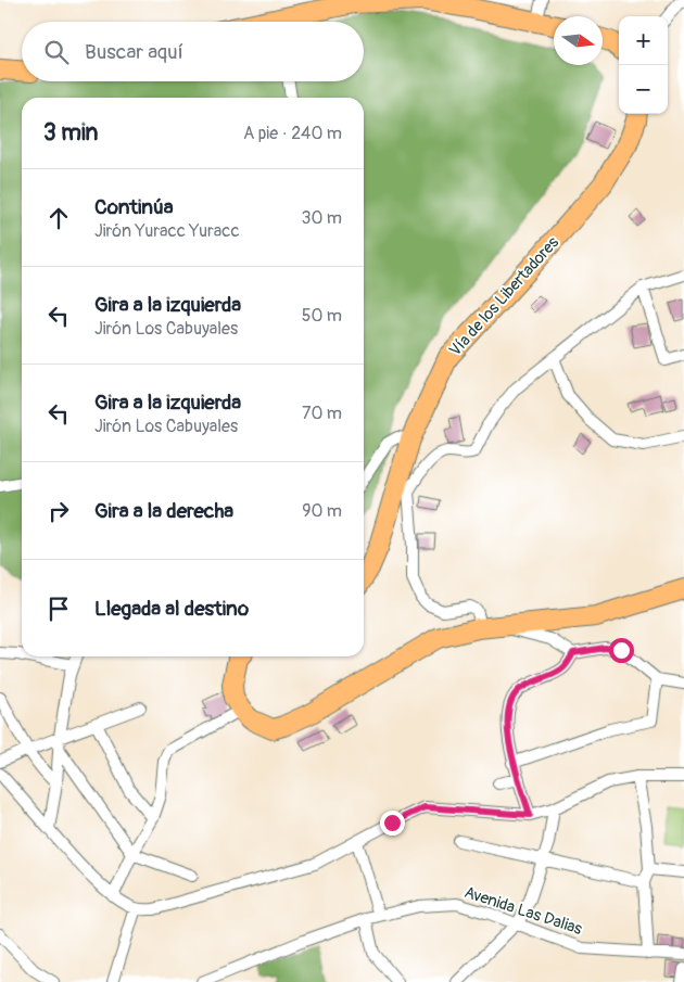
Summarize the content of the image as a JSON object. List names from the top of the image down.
{
  "streets": {
    "highway": ["Vía de los Libertadores"],
    "street": ["Avenida Las Dalias"]
  },
  "north": "right",
  "page": {
    "map_buttons": ["+", "−"],
    "search": "Buscar aquí",
    "heading": ["3 min", "A pie · 240 m"],
    "list": [
      ["Continúa", "Jirón Yuracc Yuracc", "30 m"],
      ["Gira a la izquierda", "Jirón Los Cabuyales", "50 m"],
      ["Gira a la izquierda", "Jirón Los Cabuyales", "70 m"],
      ["Gira a la derecha", "90 m"],
      "Llegada al destino"
    ]
  }
}
